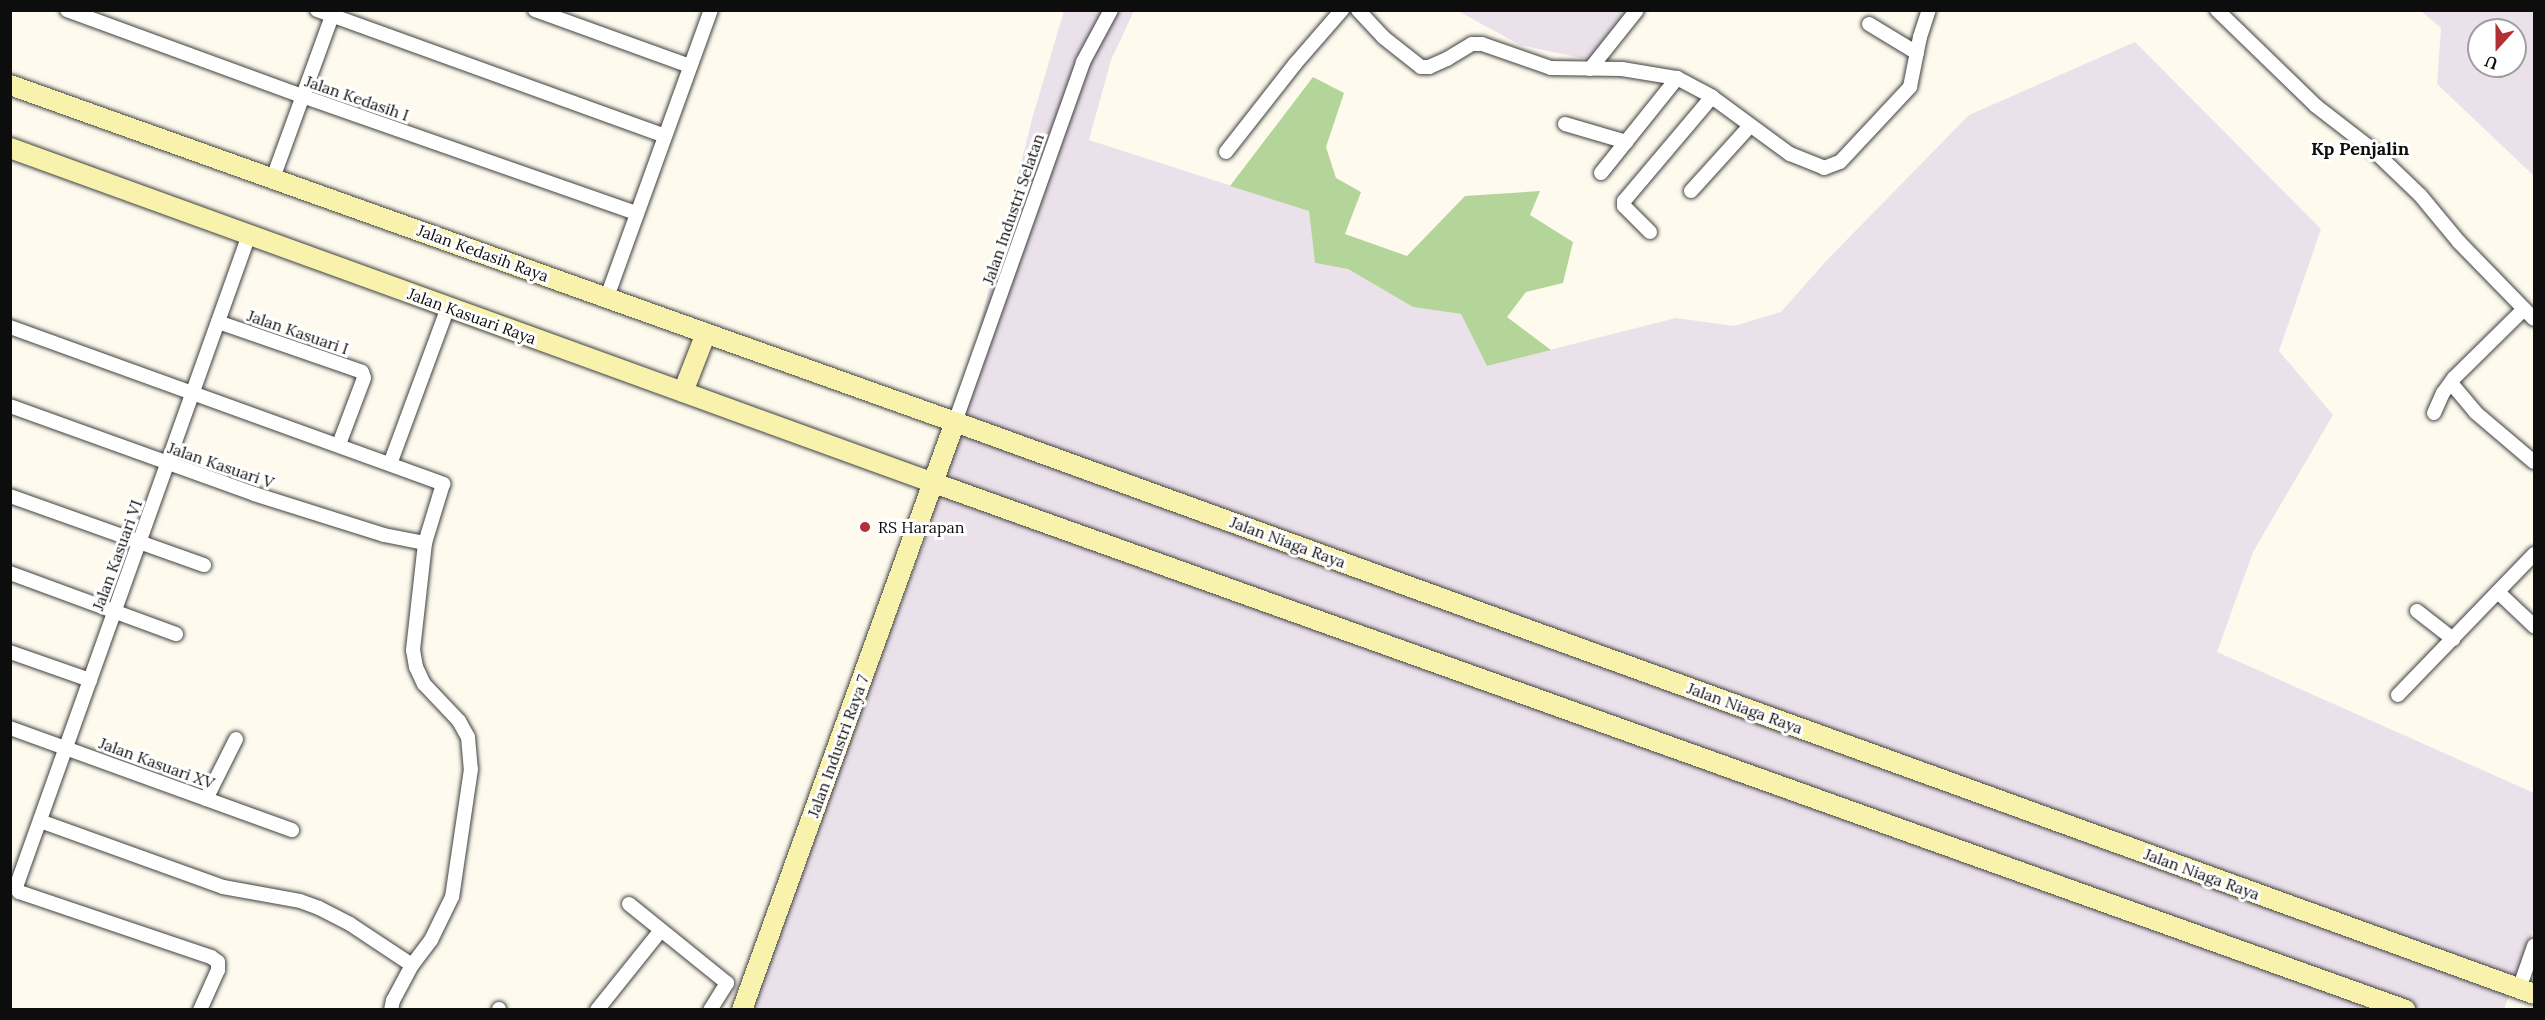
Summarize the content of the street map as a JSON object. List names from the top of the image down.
{
  "streets": {
    "main road": [
      "Jalan Kedasih Raya",
      "Jalan Kasuari Raya",
      "Jalan Niaga Raya",
      "Jalan Industri Raya 7"
    ],
    "street": [
      "Jalan Kedasih I",
      "Jalan Industri Selatan",
      "Jalan Kasuari I",
      "Jalan Kasuari V",
      "Jalan Kasuari VI",
      "Jalan Kasuari XV"
    ]
  },
  "crossings": [
    ["Jalan Industri Selatan", "Jalan Kedasih Raya"],
    ["Jalan Industri Selatan", "Jalan Niaga Raya"],
    ["Jalan Industri Selatan", "Jalan Industri Raya 7"],
    ["Jalan Kedasih Raya", "Jalan Niaga Raya"],
    ["Jalan Kedasih Raya", "Jalan Industri Raya 7"],
    ["Jalan Kasuari Raya", "Jalan Kasuari VI"],
    ["Jalan Kasuari Raya", "Jalan Industri Raya 7"],
    ["Jalan Kasuari I", "Jalan Kasuari VI"],
    ["Jalan Kasuari V", "Jalan Kasuari VI"],
    ["Jalan Niaga Raya", "Jalan Industri Raya 7"],
    ["Jalan Kasuari VI", "Jalan Kasuari XV"]
  ],
  "districts": ["Kp Penjalin"],
  "places": ["RS Harapan"],
  "north": "bottom"
}
